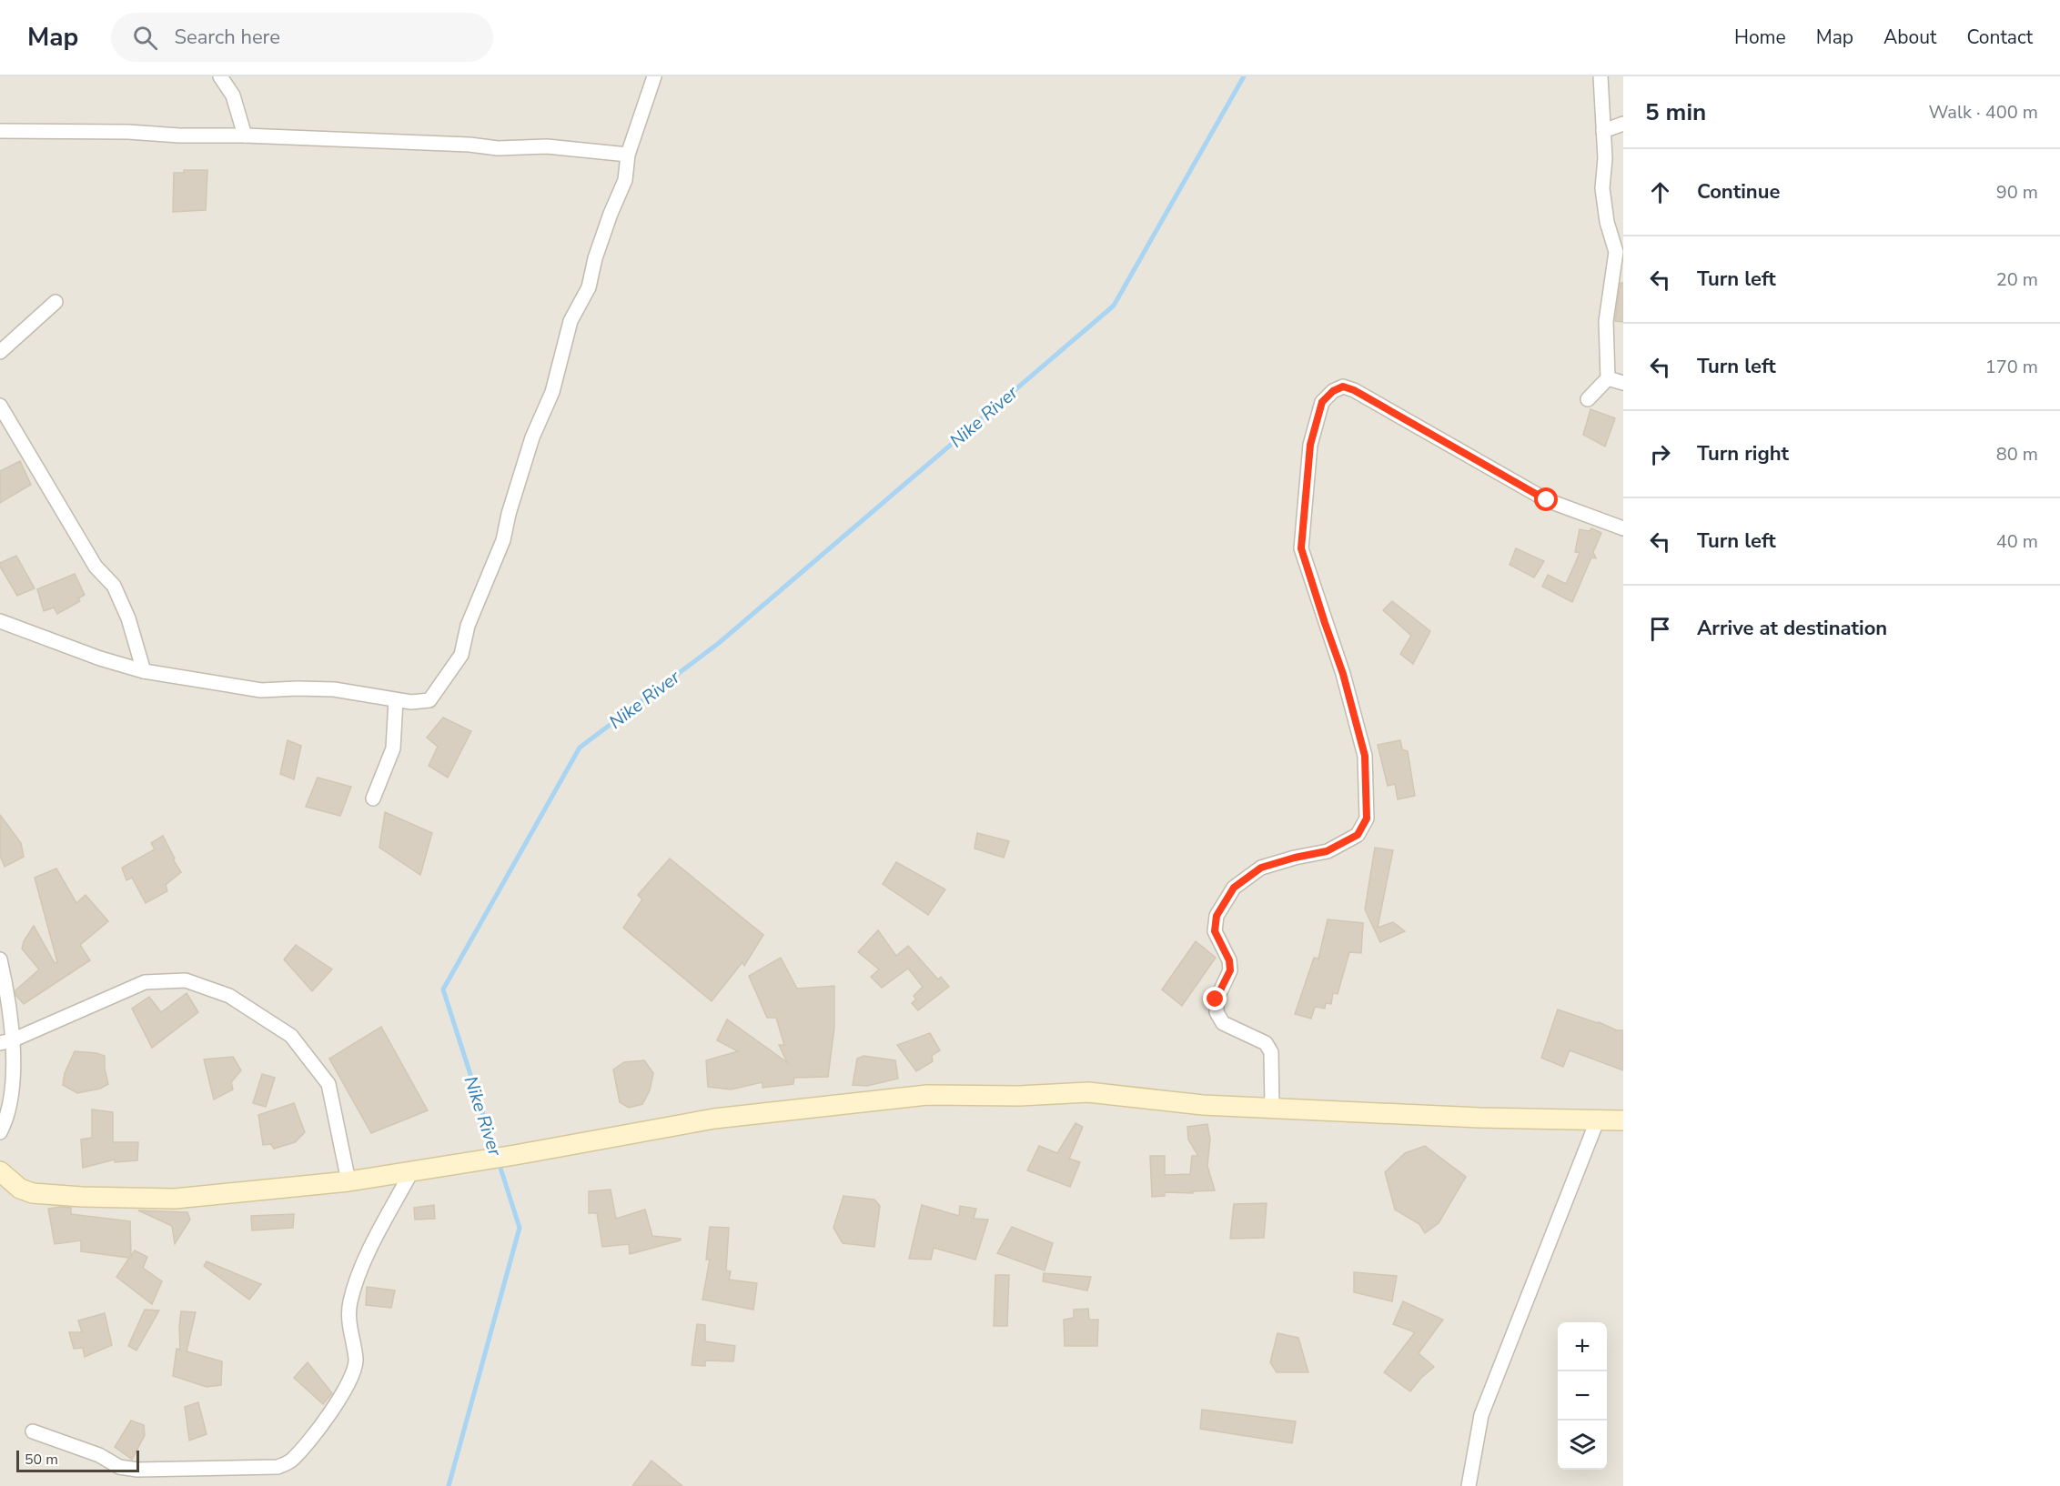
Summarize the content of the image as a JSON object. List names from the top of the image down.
{
  "water": ["Nike River"],
  "scale_bar": "50 m",
  "page": {
    "header": "Map",
    "search": "Search here",
    "nav": [
      "Home",
      "Map",
      "About",
      "Contact"
    ],
    "heading": ["5 min", "Walk · 400 m"],
    "list": [
      ["Continue", "90 m"],
      ["Turn left", "20 m"],
      ["Turn left", "170 m"],
      ["Turn right", "80 m"],
      ["Turn left", "40 m"],
      "Arrive at destination"
    ],
    "map_buttons": ["+", "−"],
    "scale": "50 m"
  }
}
